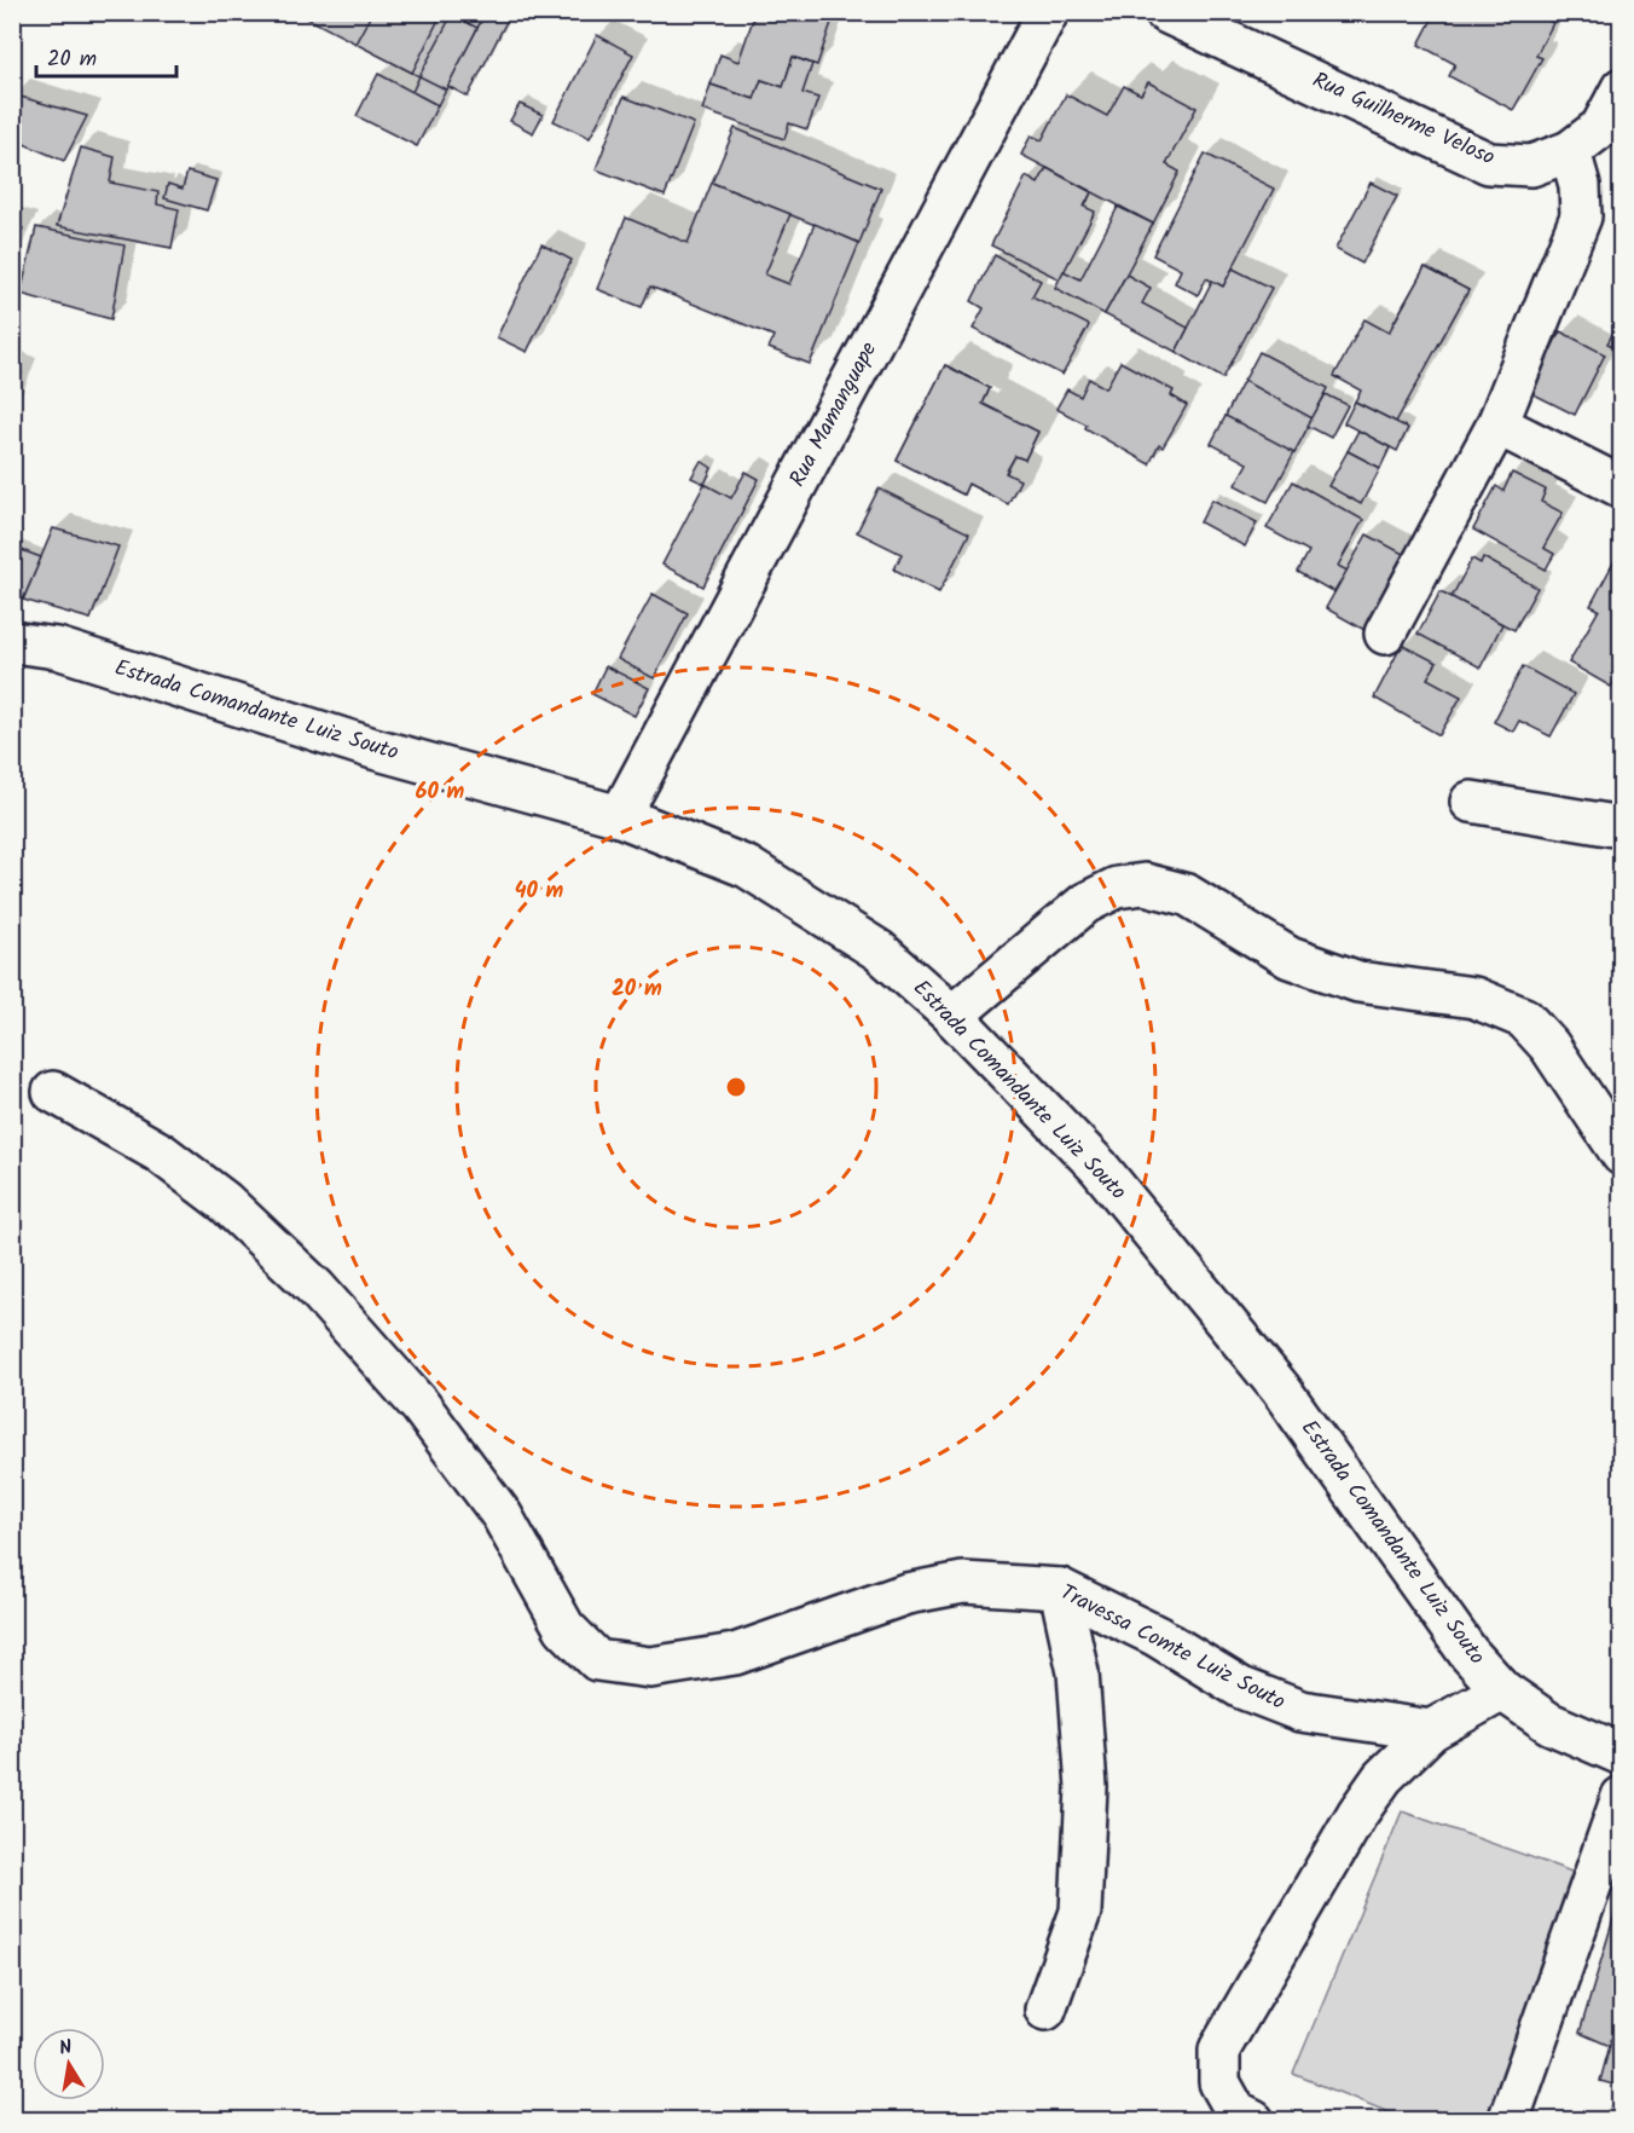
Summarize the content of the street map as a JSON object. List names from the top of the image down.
{
  "streets": {
    "street": [
      "Rua Guilherme Veloso",
      "Rua Mamanguape",
      "Estrada Comandante Luiz Souto",
      "Travessa Comte Luiz Souto"
    ]
  },
  "crossings": [
    ["Rua Mamanguape", "Estrada Comandante Luiz Souto"]
  ],
  "scale_bar": "20 m",
  "north": "top",
  "rings": ["60 m", "40 m", "20 m"]
}
